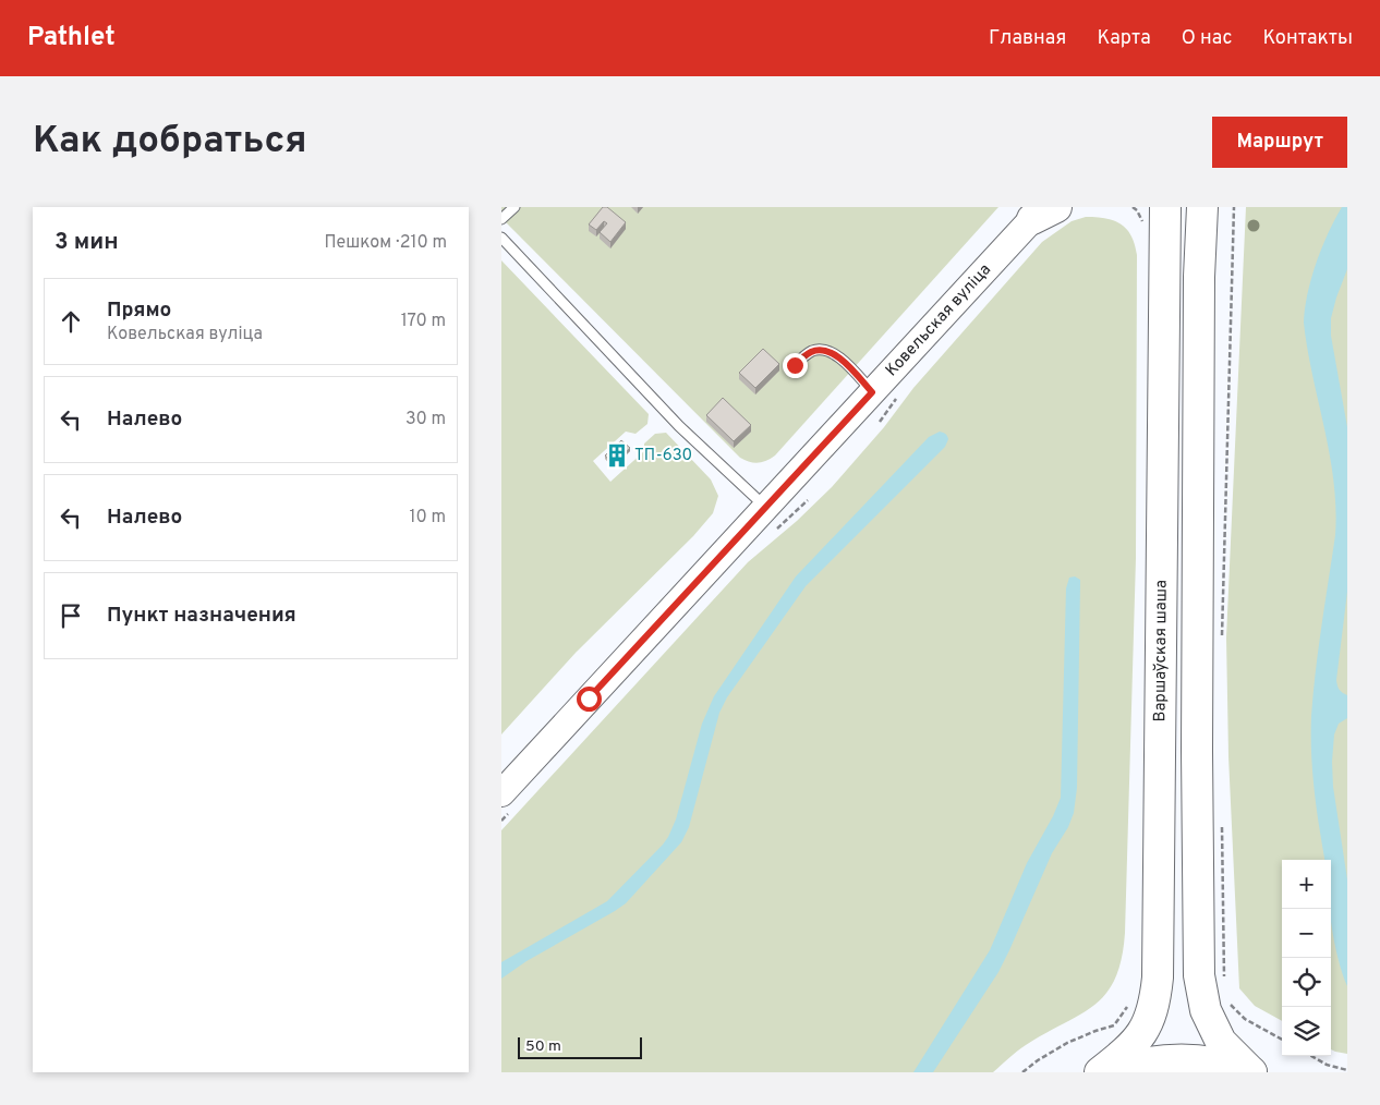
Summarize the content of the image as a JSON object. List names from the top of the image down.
{
  "streets": {
    "highway": ["Варшаўская шаша"],
    "main road": ["Ковельская вуліца"]
  },
  "places": {
    "building": ["ТП-630"]
  },
  "scale_bar": "50 m",
  "page": {
    "header": "Pathlet",
    "nav": [
      "Главная",
      "Карта",
      "О нас",
      "Контакты"
    ],
    "buttons": "Маршрут",
    "title": "Как добраться",
    "heading": ["3 мин", "Пешком · 210 m"],
    "list": [
      ["Прямо", "Ковельская вуліца", "170 m"],
      ["Налево", "30 m"],
      ["Налево", "10 m"],
      "Пункт назначения"
    ],
    "map_buttons": ["+", "−"],
    "scale": "50 m"
  }
}
